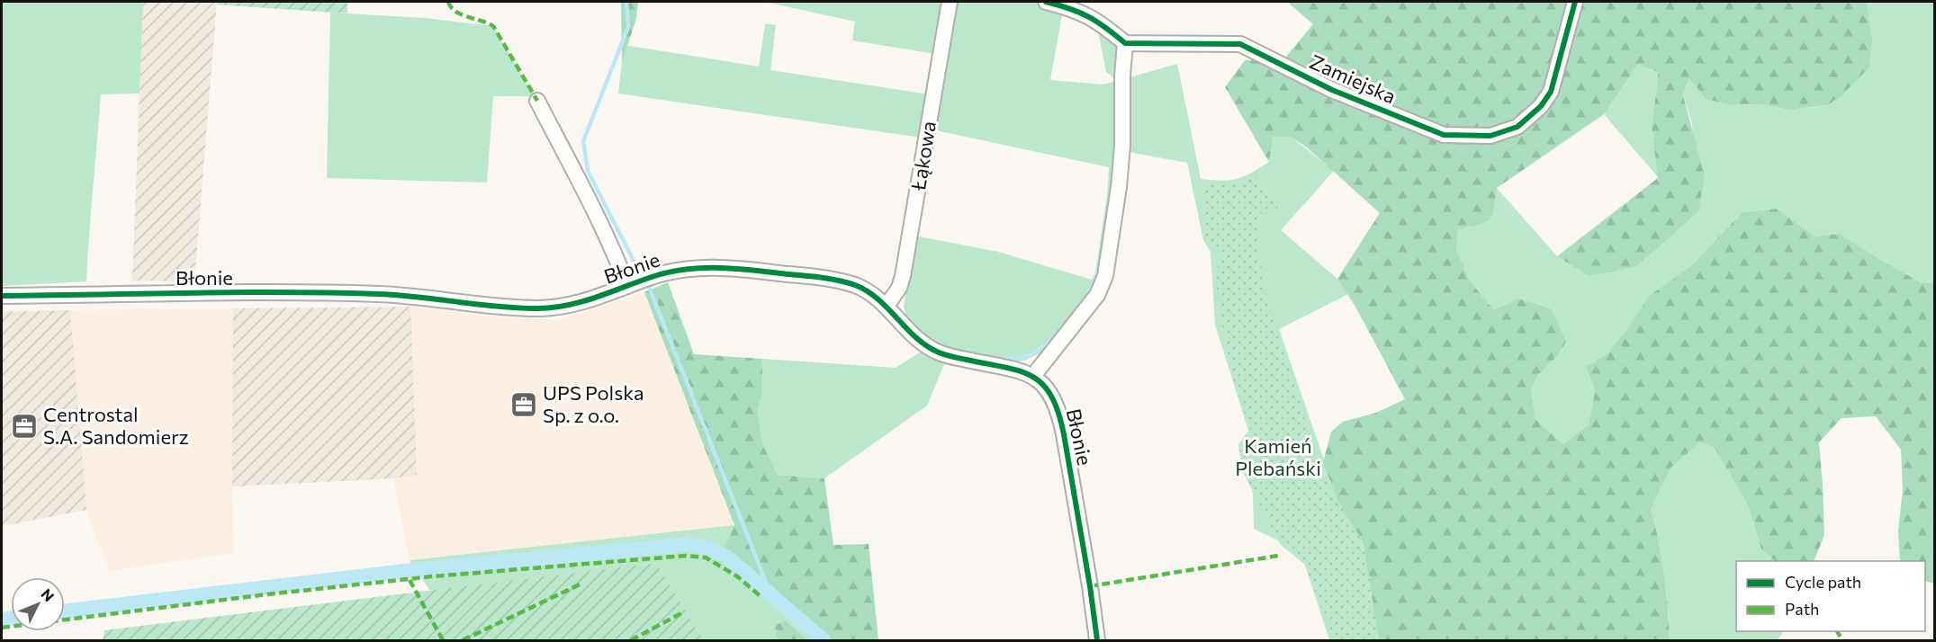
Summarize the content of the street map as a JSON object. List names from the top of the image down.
{
  "streets": {
    "street": ["Zamiejska", "Łąkowa", "Błonie"]
  },
  "crossings": [
    ["Łąkowa", "Błonie"]
  ],
  "parks": ["Kamień Plebański"],
  "places": {
    "office": ["UPS Polska Sp. z o.o.", "Centrostal S.A. Sandomierz"]
  },
  "legend": ["Cycle path", "Path"],
  "north": "top right"
}
